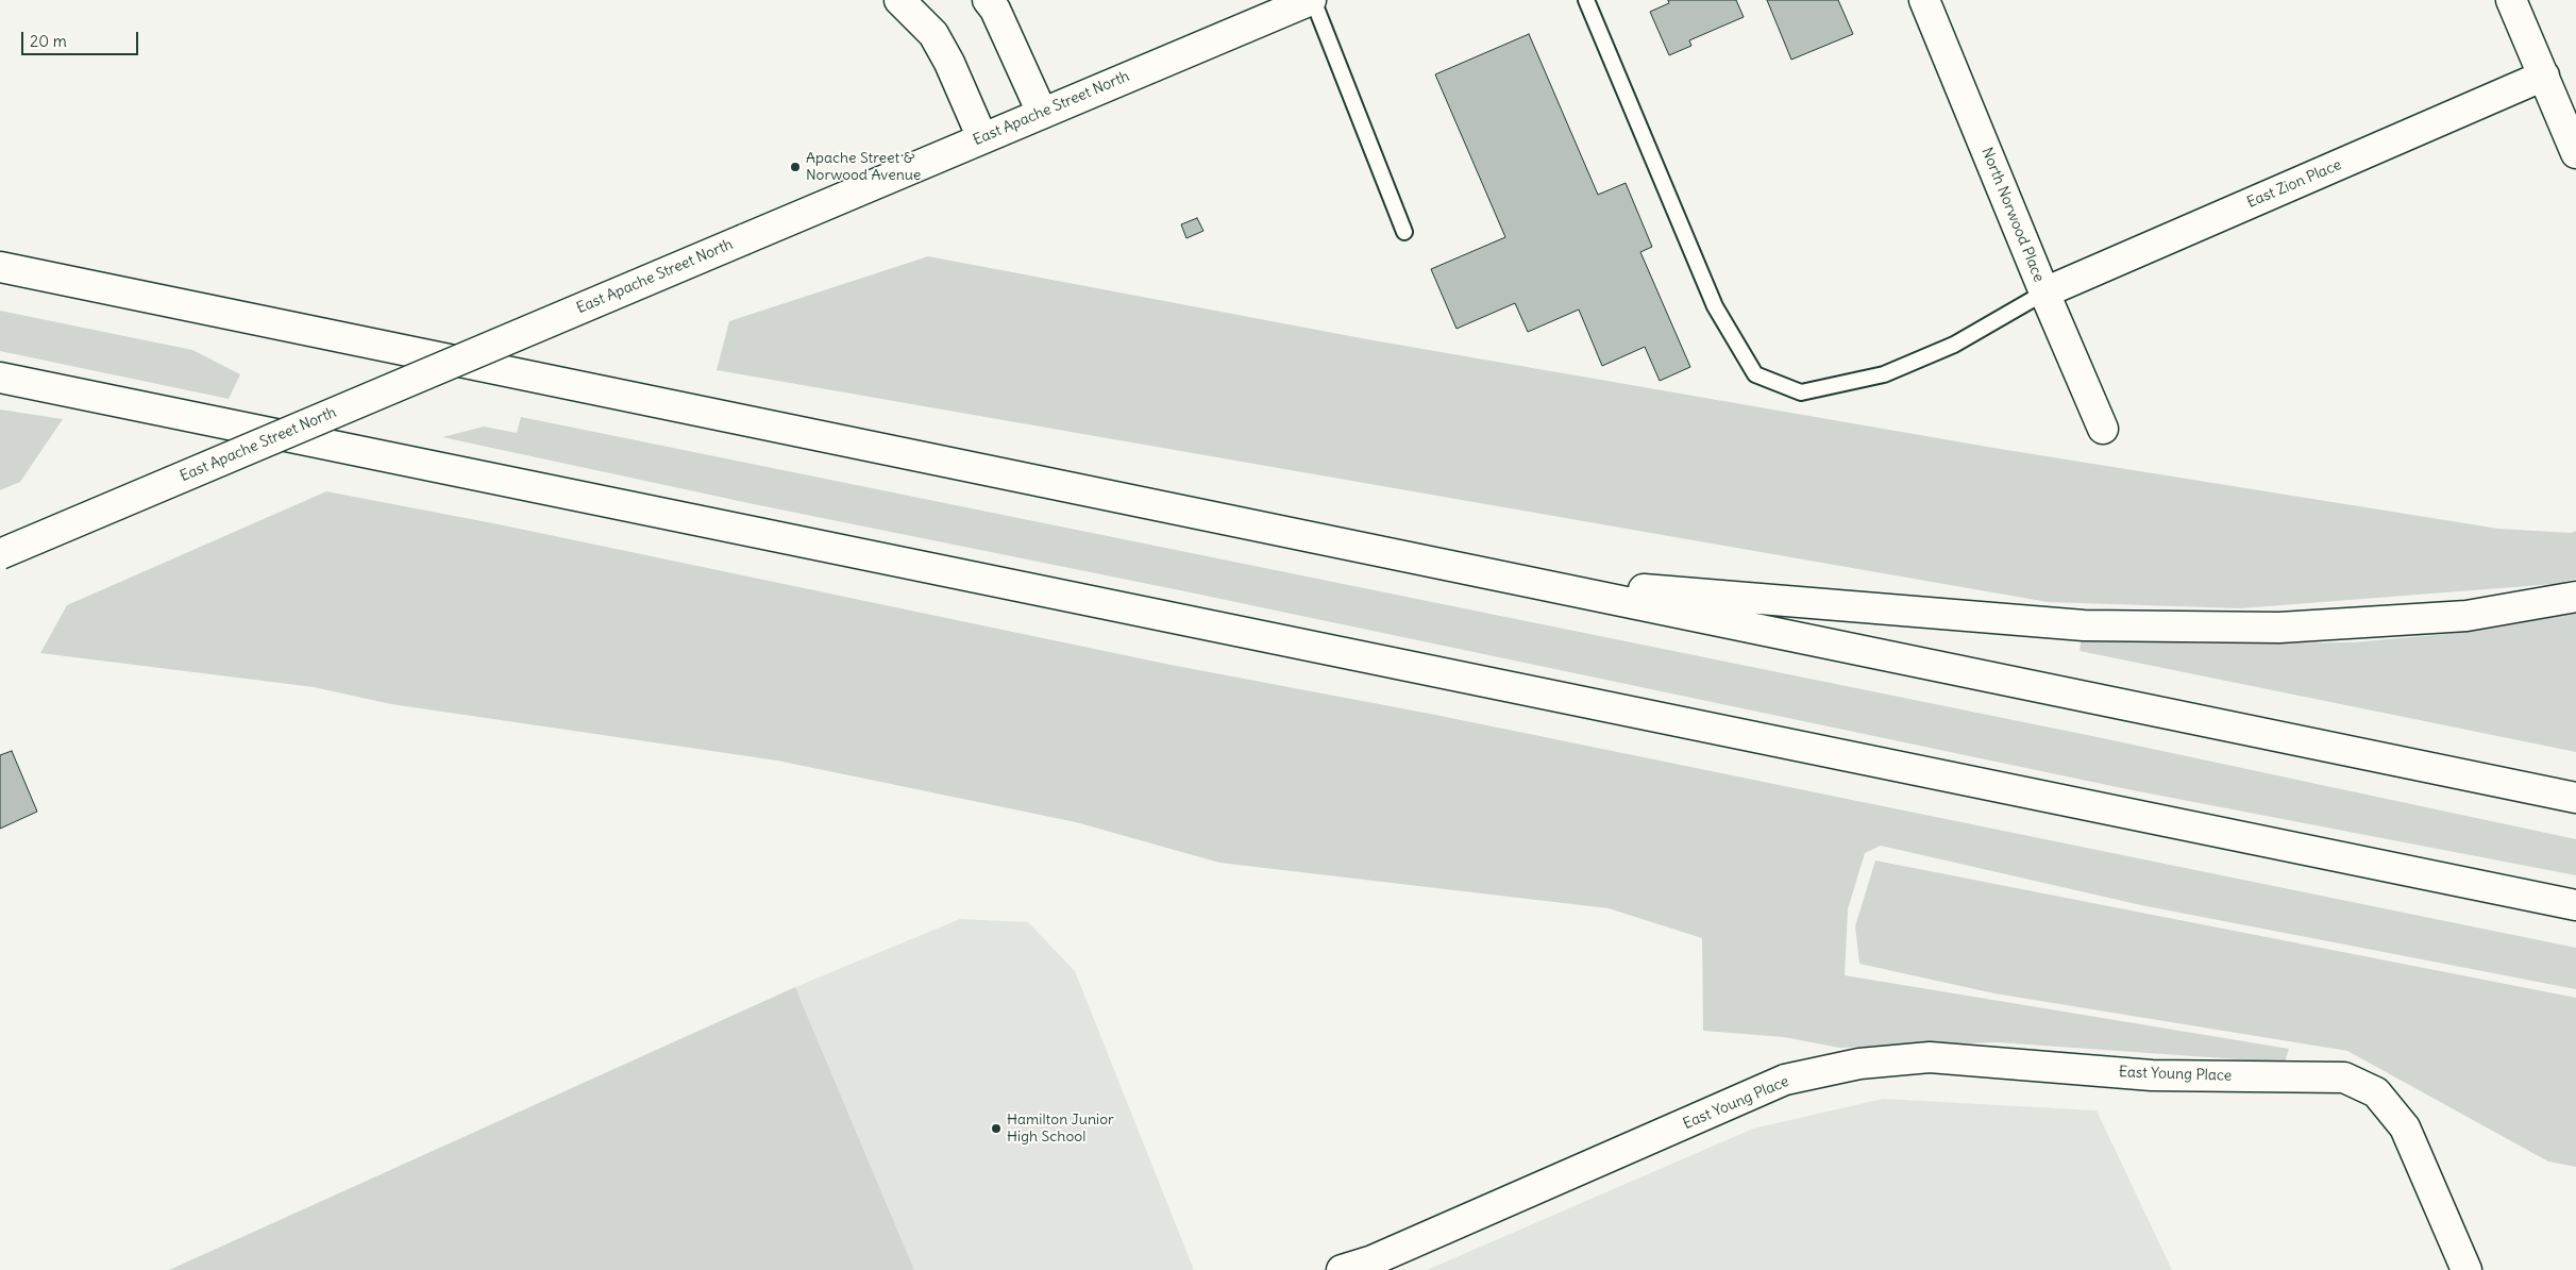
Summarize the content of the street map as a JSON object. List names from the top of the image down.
{
  "streets": {
    "main road": [
      "East Apache Street North",
      "East Zion Place",
      "North Norwood Place",
      "East Young Place"
    ]
  },
  "crossings": [
    ["East Zion Place", "North Norwood Place"]
  ],
  "places": ["Apache Street & Norwood Avenue", "Hamilton Junior High School"],
  "scale_bar": "20 m"
}
